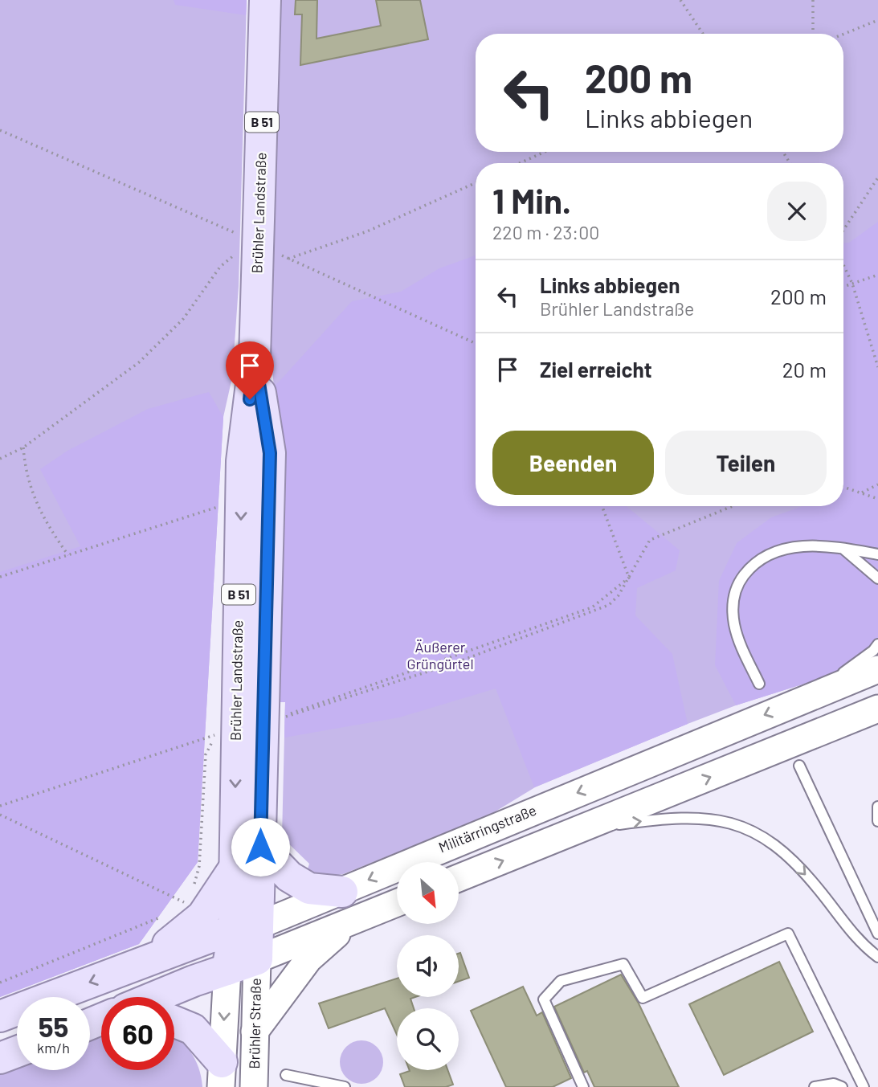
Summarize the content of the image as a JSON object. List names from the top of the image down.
{
  "streets": {
    "main road": [
      "B 51",
      "Brühler Landstraße",
      "Militärringstraße",
      "Brühler Straße"
    ]
  },
  "crossings": [
    ["Brühler Landstraße", "Militärringstraße"],
    ["Brühler Landstraße", "Brühler Straße"],
    ["Militärringstraße", "Brühler Straße"]
  ],
  "parks": ["Äußerer Grüngürtel"],
  "north": "bottom right",
  "page": {
    "turn": ["200 m", "Links abbiegen"],
    "heading": ["1 Min.", "220 m · 23:00"],
    "list": [
      {
        "name": "Links abbiegen",
        "note": "Brühler Landstraße",
        "value": "200 m"
      },
      {
        "name": "Ziel erreicht",
        "value": "20 m"
      }
    ],
    "buttons": ["Beenden", "Teilen"],
    "speed": "55 km/h",
    "limit": "60"
  }
}
